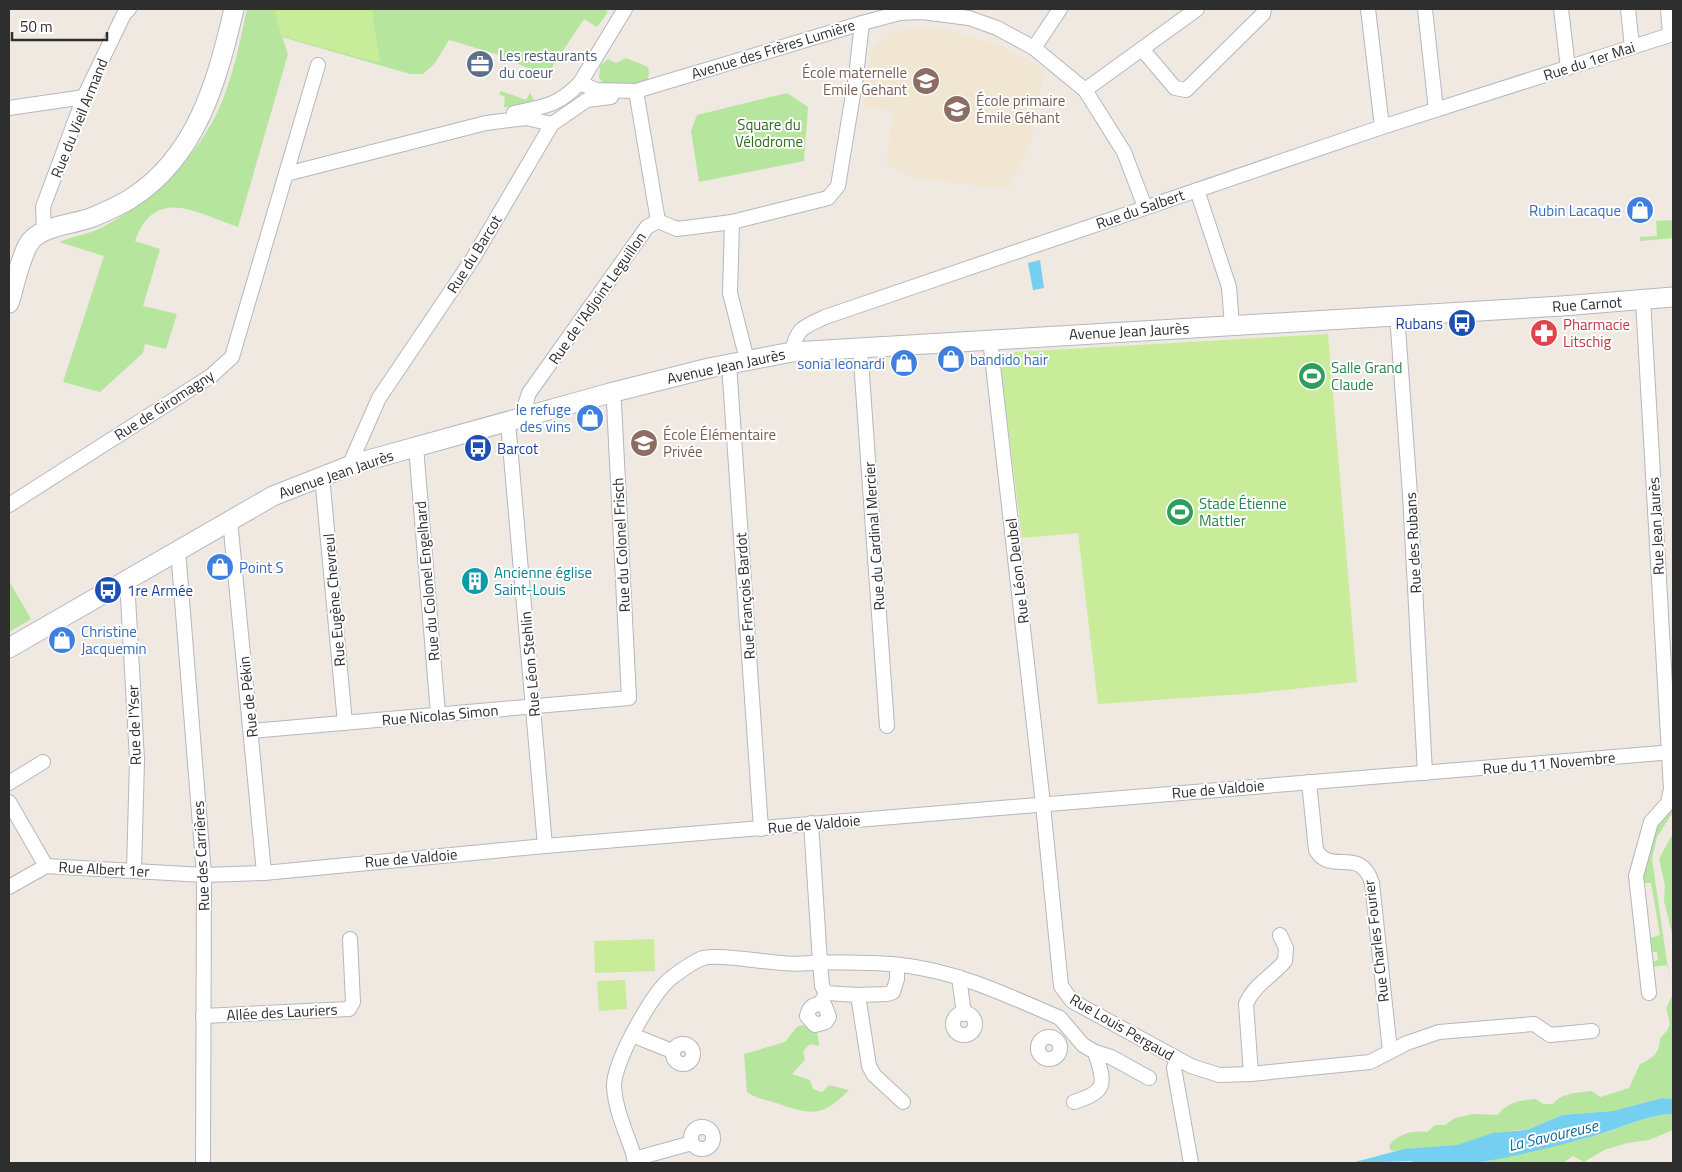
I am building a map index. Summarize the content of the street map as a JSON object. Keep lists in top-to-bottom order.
{
  "streets": {
    "main road": ["Rue Carnot", "Avenue Jean Jaurès"],
    "street": [
      "Avenue des Frères Lumière",
      "Rue du 1er Mai",
      "Rue du Vieil Armand",
      "Rue du Salbert",
      "Rue du Barcot",
      "Rue de l'Adjoint Leguillon",
      "Rue de Giromagny",
      "Rue Jean Jaurès",
      "Rue du Cardinal Mercier",
      "Rue des Rubans",
      "Rue du Colonel Frisch",
      "Rue Léon Deubel",
      "Rue du Colonel Engelhard",
      "Rue François Bardot",
      "Rue Eugène Chevreul",
      "Rue Léon Stehlin",
      "Rue de Pékin",
      "Rue Nicolas Simon",
      "Rue de l'Yser",
      "Rue du 11 Novembre",
      "Rue de Valdoie",
      "Rue des Carrières",
      "Rue Albert 1er",
      "Rue Charles Fourier",
      "Allée des Lauriers",
      "Rue Louis Pergaud"
    ]
  },
  "crossings": [
    ["Avenue des Frères Lumière", "Rue du Salbert"],
    ["Avenue des Frères Lumière", "Rue du Barcot"],
    ["Avenue des Frères Lumière", "Rue de l'Adjoint Leguillon"],
    ["Rue du 1er Mai", "Rue du Salbert"],
    ["Rue du Salbert", "Avenue Jean Jaurès"],
    ["Rue du Barcot", "Rue de l'Adjoint Leguillon"],
    ["Rue du Barcot", "Avenue Jean Jaurès"],
    ["Rue de l'Adjoint Leguillon", "Avenue Jean Jaurès"],
    ["Rue Carnot", "Avenue Jean Jaurès"],
    ["Rue Carnot", "Rue Jean Jaurès"],
    ["Avenue Jean Jaurès", "Rue du Cardinal Mercier"],
    ["Avenue Jean Jaurès", "Rue des Rubans"],
    ["Avenue Jean Jaurès", "Rue du Colonel Frisch"],
    ["Avenue Jean Jaurès", "Rue Léon Deubel"],
    ["Avenue Jean Jaurès", "Rue du Colonel Engelhard"],
    ["Avenue Jean Jaurès", "Rue François Bardot"],
    ["Avenue Jean Jaurès", "Rue Eugène Chevreul"],
    ["Avenue Jean Jaurès", "Rue Léon Stehlin"],
    ["Avenue Jean Jaurès", "Rue de Pékin"],
    ["Avenue Jean Jaurès", "Rue de l'Yser"],
    ["Avenue Jean Jaurès", "Rue des Carrières"],
    ["Rue Jean Jaurès", "Rue du 11 Novembre"],
    ["Rue des Rubans", "Rue du 11 Novembre"],
    ["Rue des Rubans", "Rue de Valdoie"],
    ["Rue du Colonel Frisch", "Rue Nicolas Simon"],
    ["Rue Léon Deubel", "Rue de Valdoie"],
    ["Rue Léon Deubel", "Rue Louis Pergaud"],
    ["Rue du Colonel Engelhard", "Rue Nicolas Simon"],
    ["Rue François Bardot", "Rue de Valdoie"],
    ["Rue Eugène Chevreul", "Rue Nicolas Simon"],
    ["Rue Léon Stehlin", "Rue Nicolas Simon"],
    ["Rue Léon Stehlin", "Rue de Valdoie"],
    ["Rue de Pékin", "Rue Nicolas Simon"],
    ["Rue de Pékin", "Rue de Valdoie"],
    ["Rue de l'Yser", "Rue Albert 1er"],
    ["Rue du 11 Novembre", "Rue de Valdoie"],
    ["Rue de Valdoie", "Rue des Carrières"],
    ["Rue de Valdoie", "Rue Albert 1er"],
    ["Rue de Valdoie", "Rue Charles Fourier"],
    ["Rue de Valdoie", "Rue Louis Pergaud"],
    ["Rue des Carrières", "Rue Albert 1er"],
    ["Rue des Carrières", "Allée des Lauriers"],
    ["Rue Charles Fourier", "Rue Louis Pergaud"]
  ],
  "water": ["La Savoureuse"],
  "parks": ["Square du Vélodrome"],
  "places": {
    "office": ["Les restaurants du coeur"],
    "school or university": ["École maternelle Emile Gehant", "École primaire Émile Géhant", "École Élémentaire Privée"],
    "shop": [
      "Rubin Lacaque",
      "bandido hair",
      "sonia leonardi",
      "le refuge des vins",
      "Point S",
      "Christine Jacquemin"
    ],
    "bus stop": ["Rubans", "Barcot", "1re Armée"],
    "pharmacy": ["Pharmacie Litschig"],
    "sports": ["Salle Grand Claude", "Stade Étienne Mattler"],
    "building": ["Ancienne église Saint-Louis"]
  },
  "scale_bar": "50 m"
}
